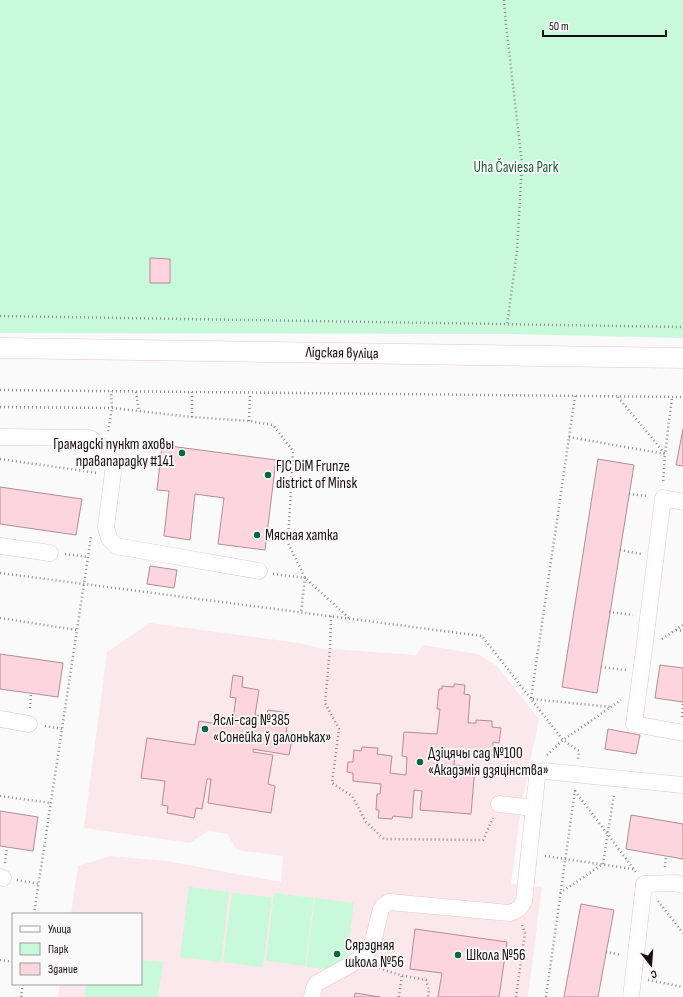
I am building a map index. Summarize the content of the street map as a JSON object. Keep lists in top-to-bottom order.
{
  "streets": {
    "main road": ["Лідская вуліца"]
  },
  "parks": ["Uha Čaviesa Park"],
  "places": [
    "Грамадскі пункт аховы правапарадку #141",
    "FJC DiM Frunze district of Minsk",
    "Мясная хатка",
    "Яслі-сад №385 «Сонейка ў далоньках»",
    "Дзіцячы сад №100 «Акадэмія дзяцінства»",
    "Сярэдняя школа №56",
    "Школа №56"
  ],
  "legend": ["Улица", "Парк", "Здание"],
  "scale_bar": "50 m",
  "north": "bottom"
}
